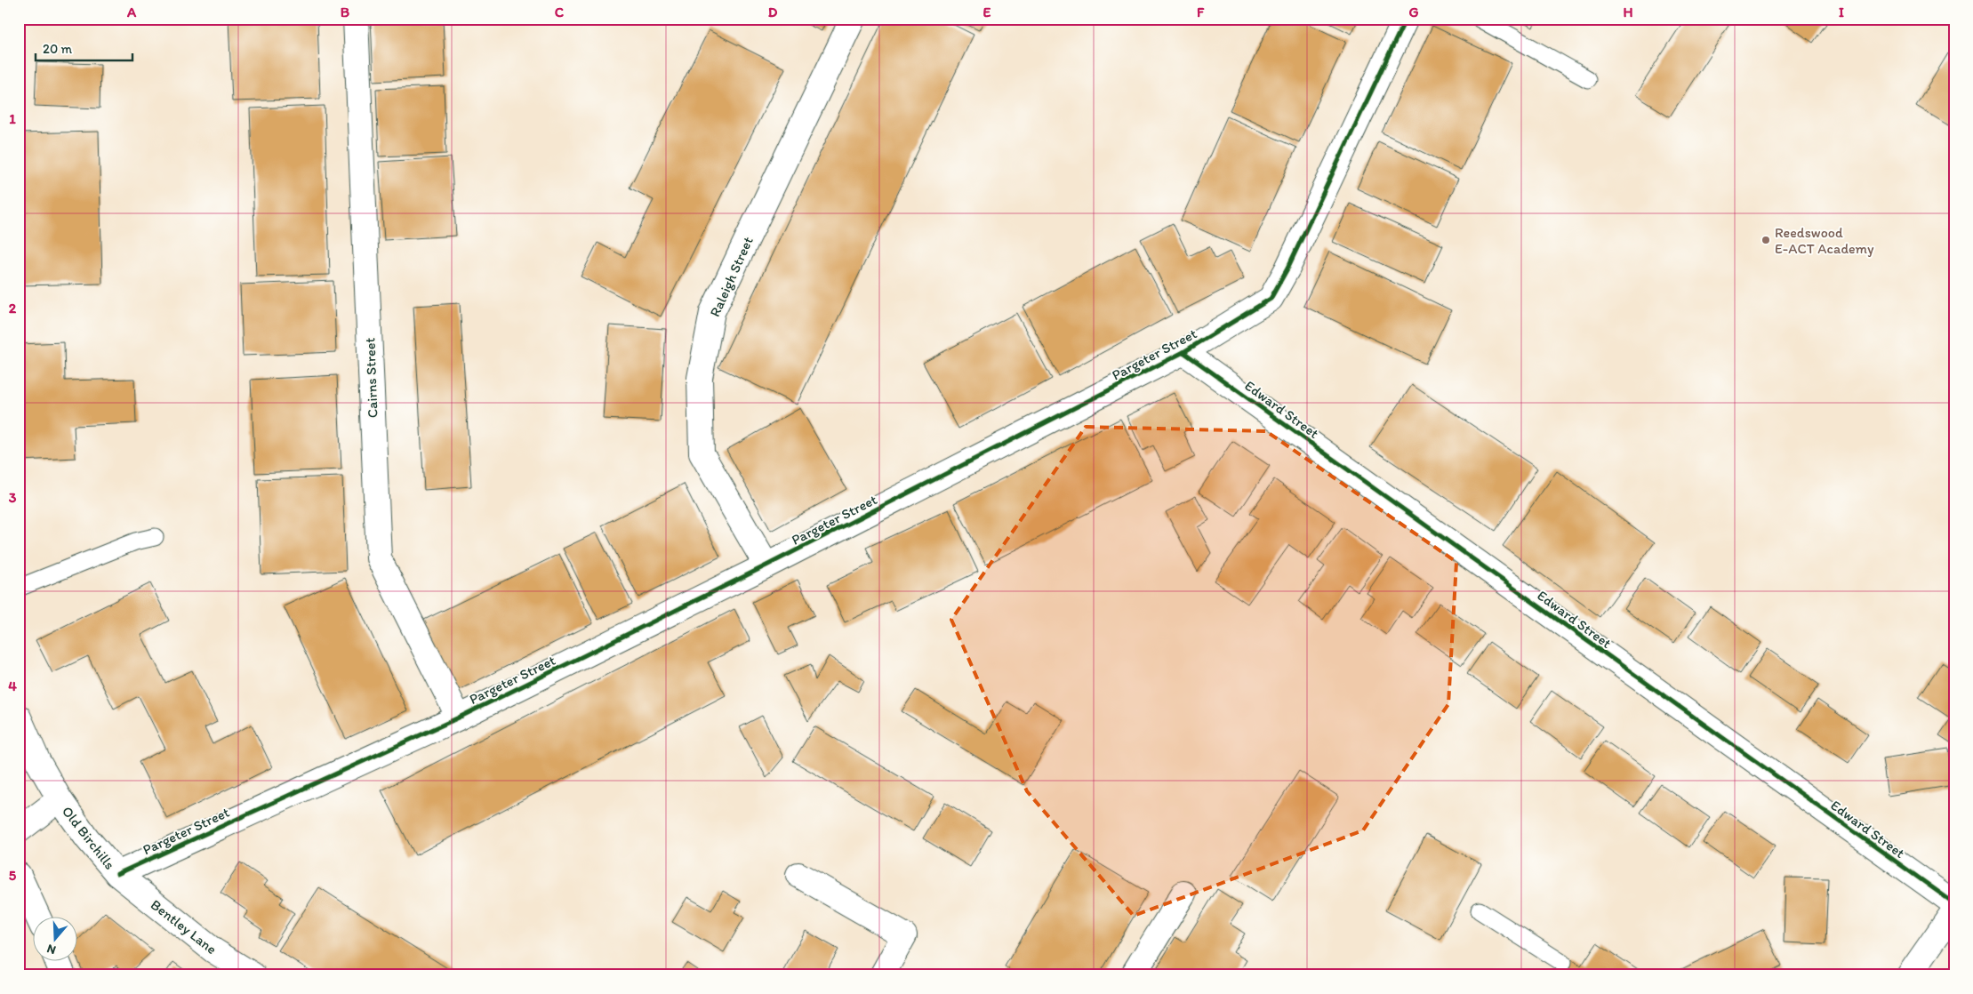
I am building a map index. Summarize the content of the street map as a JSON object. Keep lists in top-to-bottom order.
{
  "streets": {
    "street": [
      "Raleigh Street",
      "Pargeter Street",
      "Cairns Street",
      "Edward Street",
      "Old Birchills",
      "Bentley Lane"
    ]
  },
  "crossings": [
    ["Raleigh Street", "Pargeter Street"],
    ["Pargeter Street", "Cairns Street"],
    ["Pargeter Street", "Edward Street"],
    ["Pargeter Street", "Old Birchills"],
    ["Pargeter Street", "Bentley Lane"],
    ["Old Birchills", "Bentley Lane"]
  ],
  "places": ["Reedswood E-ACT Academy"],
  "scale_bar": "20 m",
  "north": "bottom",
  "grid": {
    "columns": [
      "A",
      "B",
      "C",
      "D",
      "E",
      "F",
      "G",
      "H",
      "I"
    ],
    "rows": [
      "1",
      "2",
      "3",
      "4",
      "5"
    ]
  }
}
